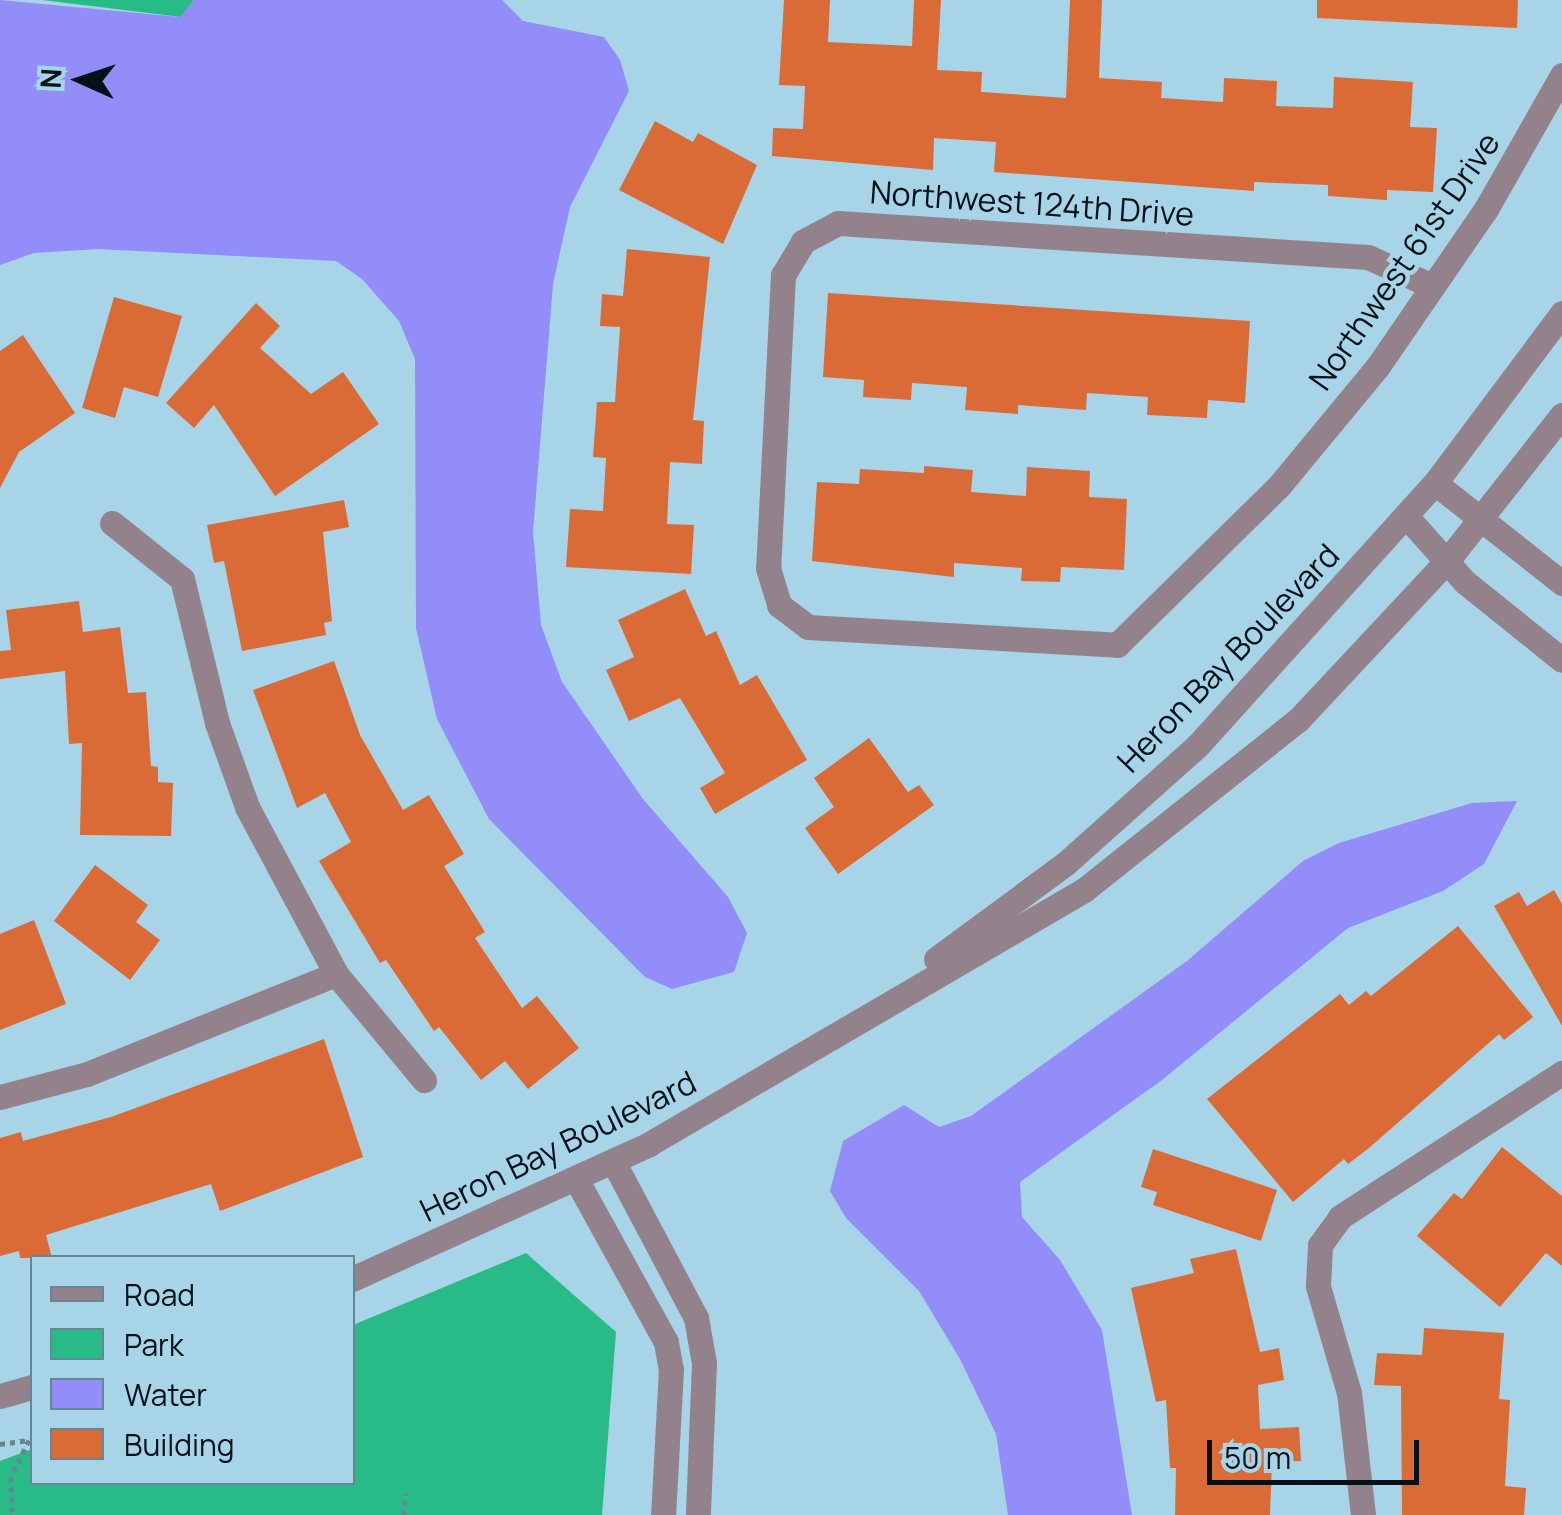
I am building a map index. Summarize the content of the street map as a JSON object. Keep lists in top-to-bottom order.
{
  "streets": {
    "street": ["Northwest 124th Drive", "Northwest 61st Drive", "Heron Bay Boulevard"]
  },
  "crossings": [
    ["Northwest 124th Drive", "Northwest 61st Drive"]
  ],
  "legend": [
    "Road",
    "Park",
    "Water",
    "Building"
  ],
  "scale_bar": "50 m",
  "north": "left"
}
